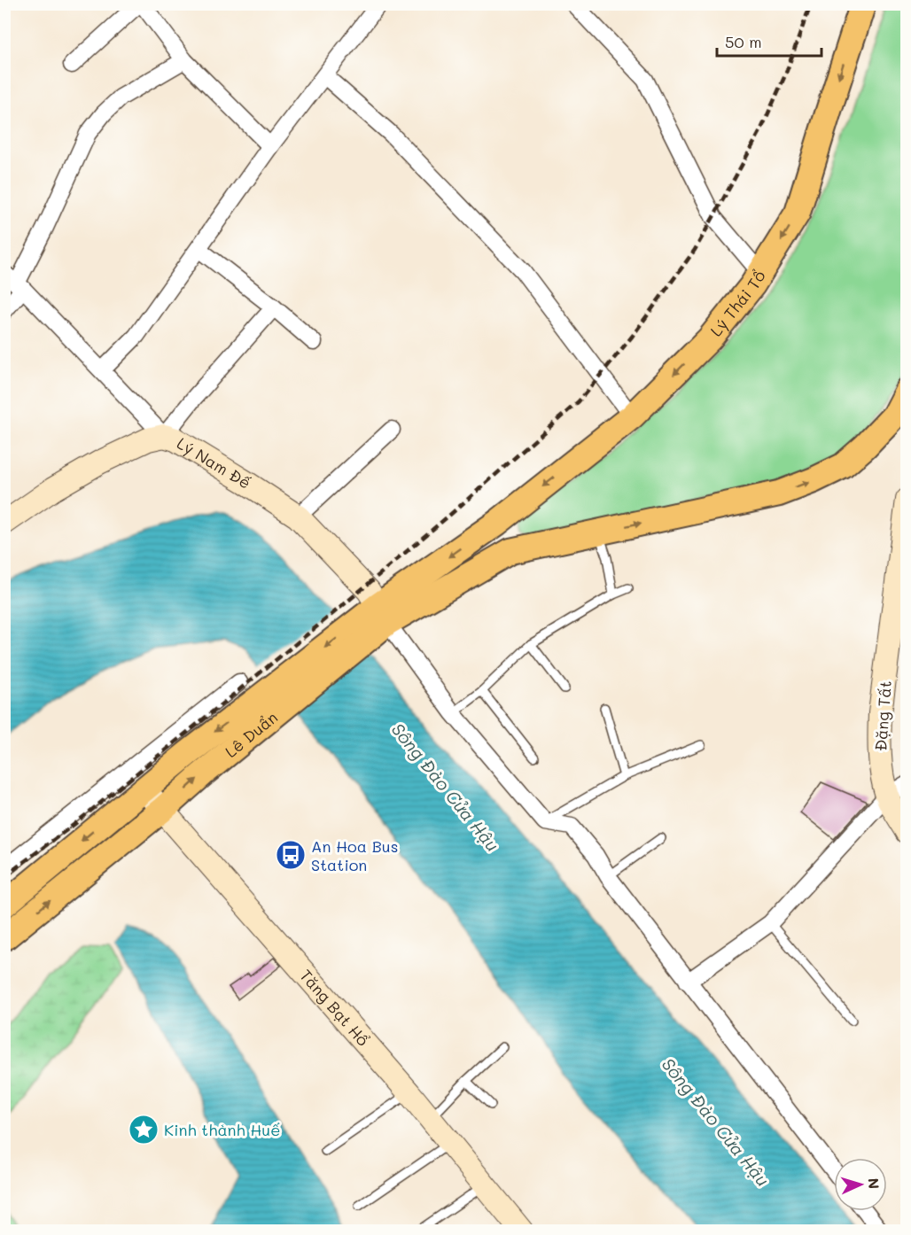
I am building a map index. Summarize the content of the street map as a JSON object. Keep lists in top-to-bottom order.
{
  "streets": {
    "main road": ["Lý Thái Tổ", "Lê Duẩn"],
    "street": ["Lý Nam Đế", "Đặng Tất", "Tăng Bạt Hổ"]
  },
  "crossings": [
    ["Lý Thái Tổ", "Lê Duẩn"],
    ["Lý Nam Đế", "Lê Duẩn"],
    ["Lê Duẩn", "Tăng Bạt Hổ"]
  ],
  "one_way": ["Lý Thái Tổ"],
  "water": ["Sông Đào Cửa Hậu"],
  "places": {
    "bus stop": ["An Hoa Bus Station"],
    "place": ["Kinh thành Huế"]
  },
  "scale_bar": "50 m",
  "north": "right"
}
